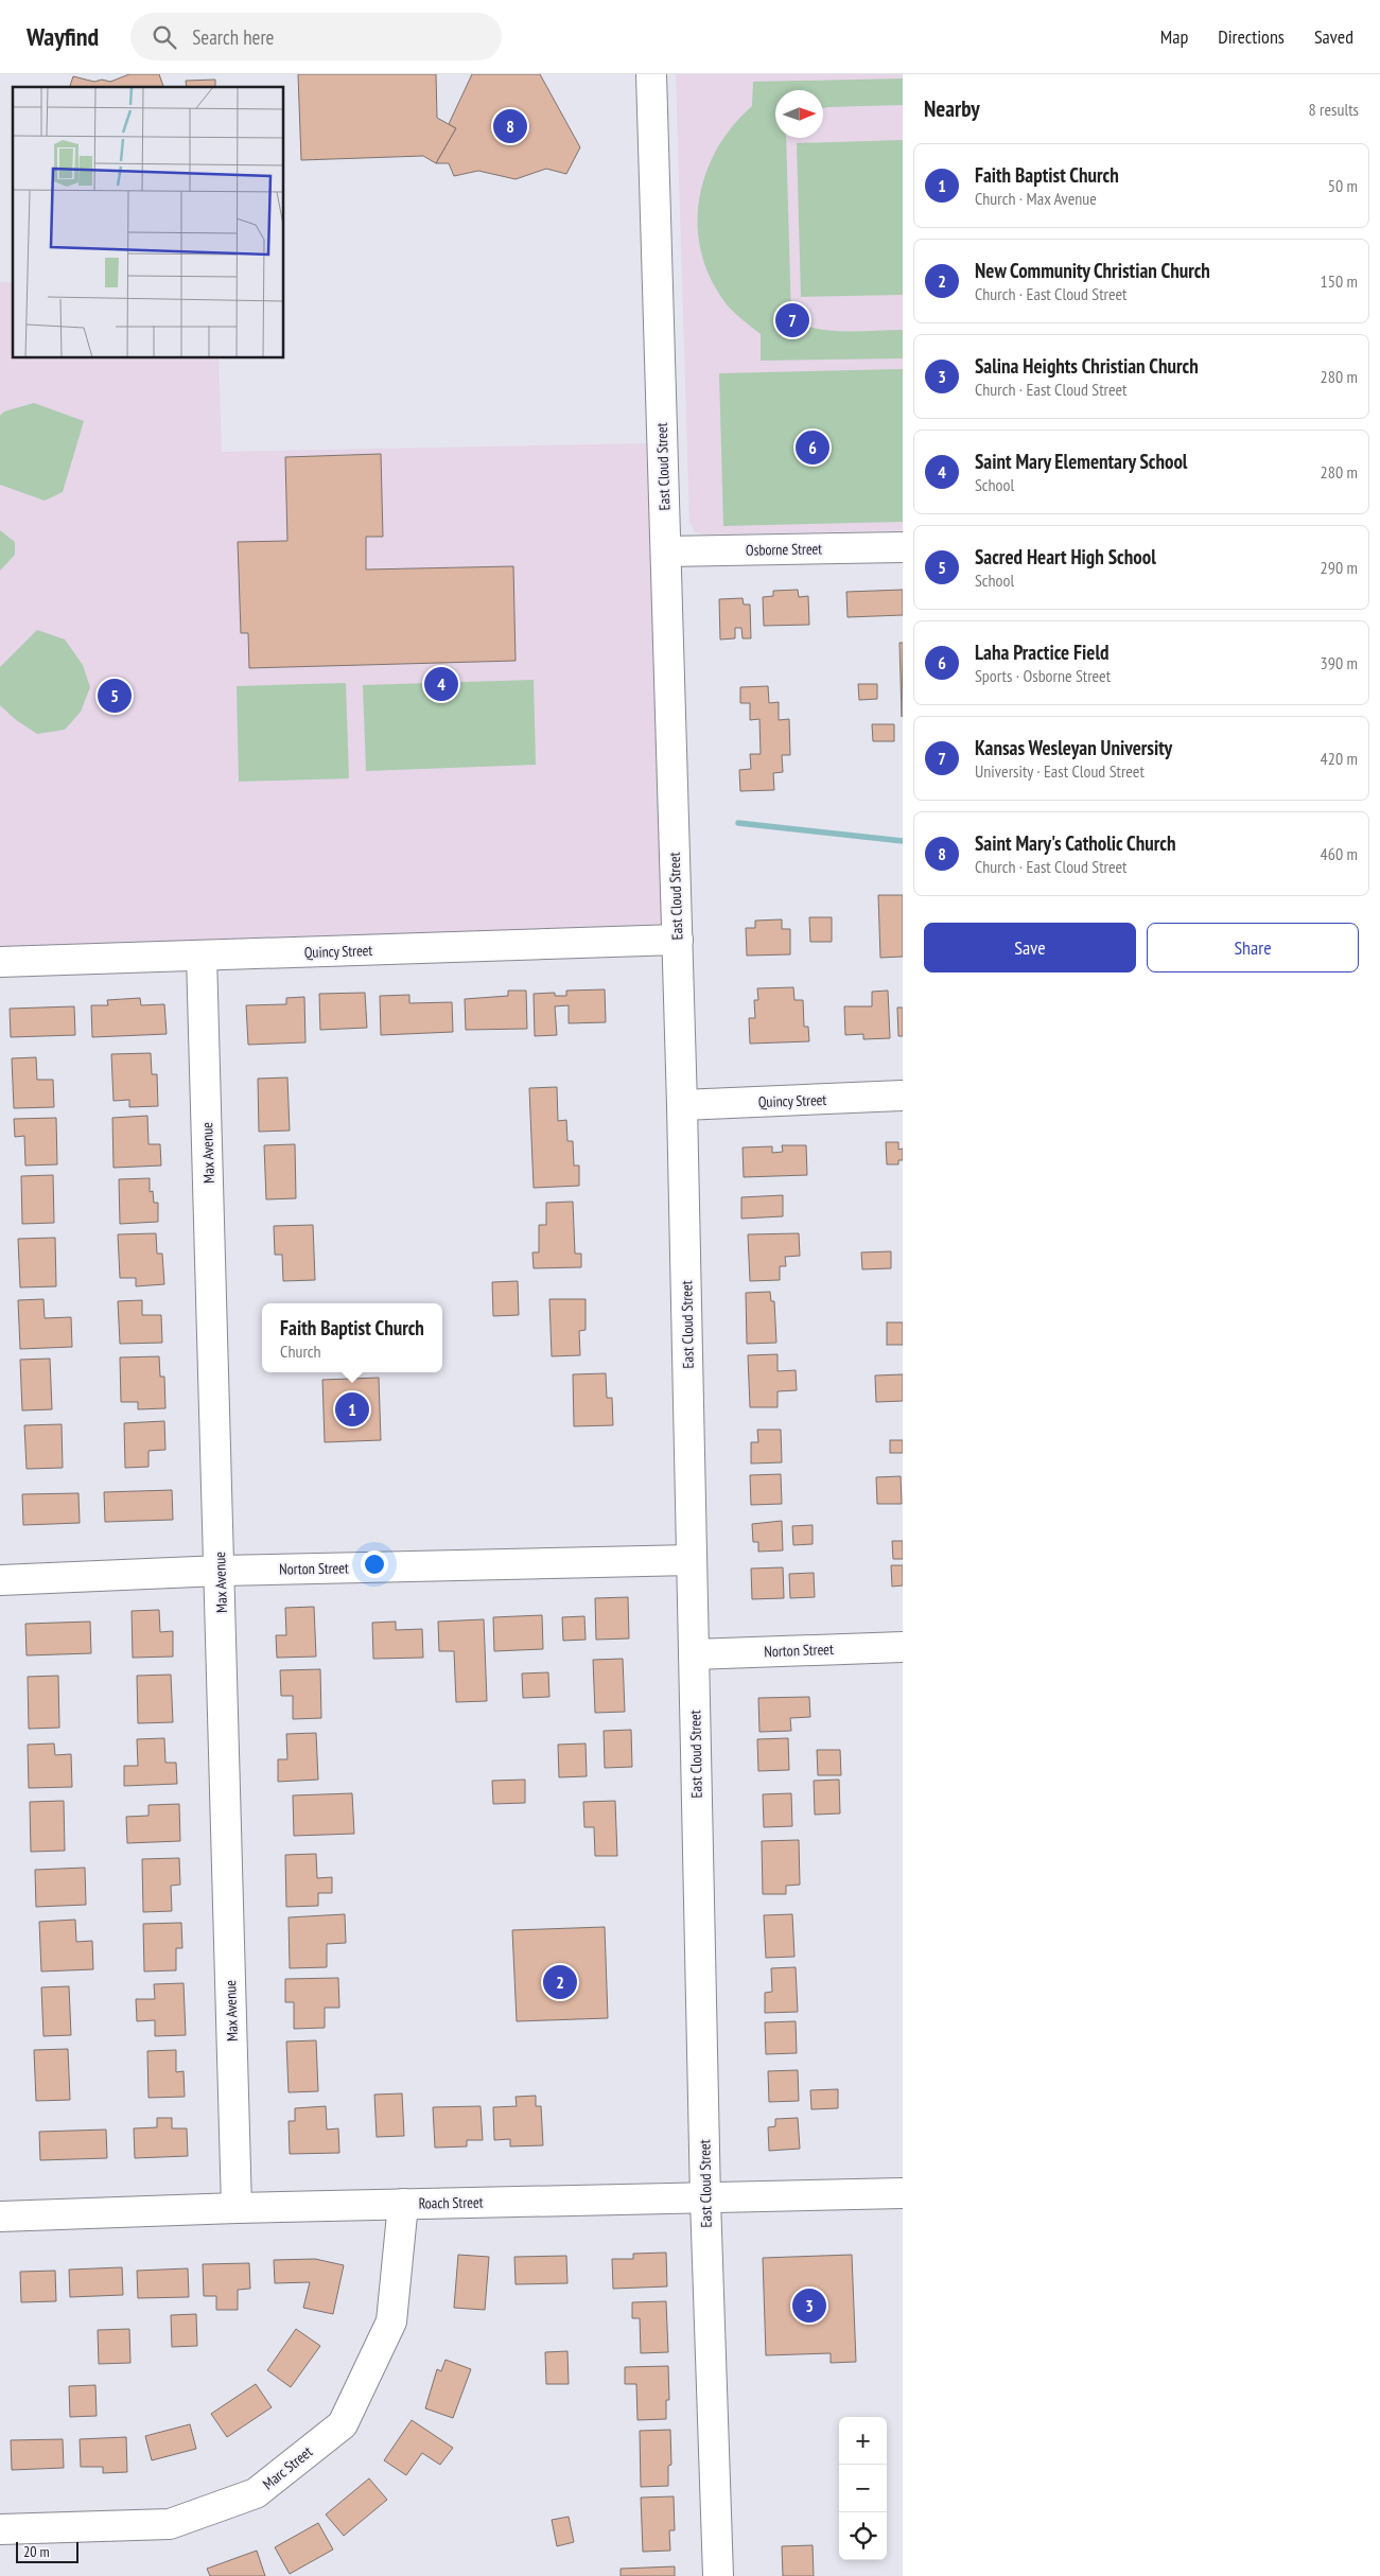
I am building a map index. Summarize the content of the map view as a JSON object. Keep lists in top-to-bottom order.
{
  "streets": {
    "street": [
      "East Cloud Street",
      "Osborne Street",
      "Quincy Street",
      "Max Avenue",
      "Norton Street",
      "Roach Street",
      "Marc Street"
    ]
  },
  "crossings": [
    ["East Cloud Street", "Osborne Street"],
    ["East Cloud Street", "Quincy Street"],
    ["East Cloud Street", "Norton Street"],
    ["East Cloud Street", "Roach Street"],
    ["Quincy Street", "Max Avenue"],
    ["Max Avenue", "Norton Street"],
    ["Max Avenue", "Roach Street"],
    ["Roach Street", "Marc Street"]
  ],
  "scale_bar": "20 m",
  "north": "right",
  "page": {
    "header": "Wayfind",
    "search": "Search here",
    "nav": ["Map", "Directions", "Saved"],
    "heading": ["Nearby", "8 results"],
    "pins": [
      "8",
      "7",
      "6",
      "4",
      "5",
      "1",
      "2",
      "3"
    ],
    "list": [
      {
        "mark": "1",
        "name": "Faith Baptist Church",
        "note": "Church · Max Avenue",
        "value": "50 m"
      },
      {
        "mark": "2",
        "name": "New Community Christian Church",
        "note": "Church · East Cloud Street",
        "value": "150 m"
      },
      {
        "mark": "3",
        "name": "Salina Heights Christian Church",
        "note": "Church · East Cloud Street",
        "value": "280 m"
      },
      {
        "mark": "4",
        "name": "Saint Mary Elementary School",
        "note": "School",
        "value": "280 m"
      },
      {
        "mark": "5",
        "name": "Sacred Heart High School",
        "note": "School",
        "value": "290 m"
      },
      {
        "mark": "6",
        "name": "Laha Practice Field",
        "note": "Sports · Osborne Street",
        "value": "390 m"
      },
      {
        "mark": "7",
        "name": "Kansas Wesleyan University",
        "note": "University · East Cloud Street",
        "value": "420 m"
      },
      {
        "mark": "8",
        "name": "Saint Mary's Catholic Church",
        "note": "Church · East Cloud Street",
        "value": "460 m"
      }
    ],
    "buttons": ["Save", "Share"],
    "popup": ["Faith Baptist Church", "Church"],
    "map_buttons": ["+", "−"],
    "scale": "20 m"
  }
}
